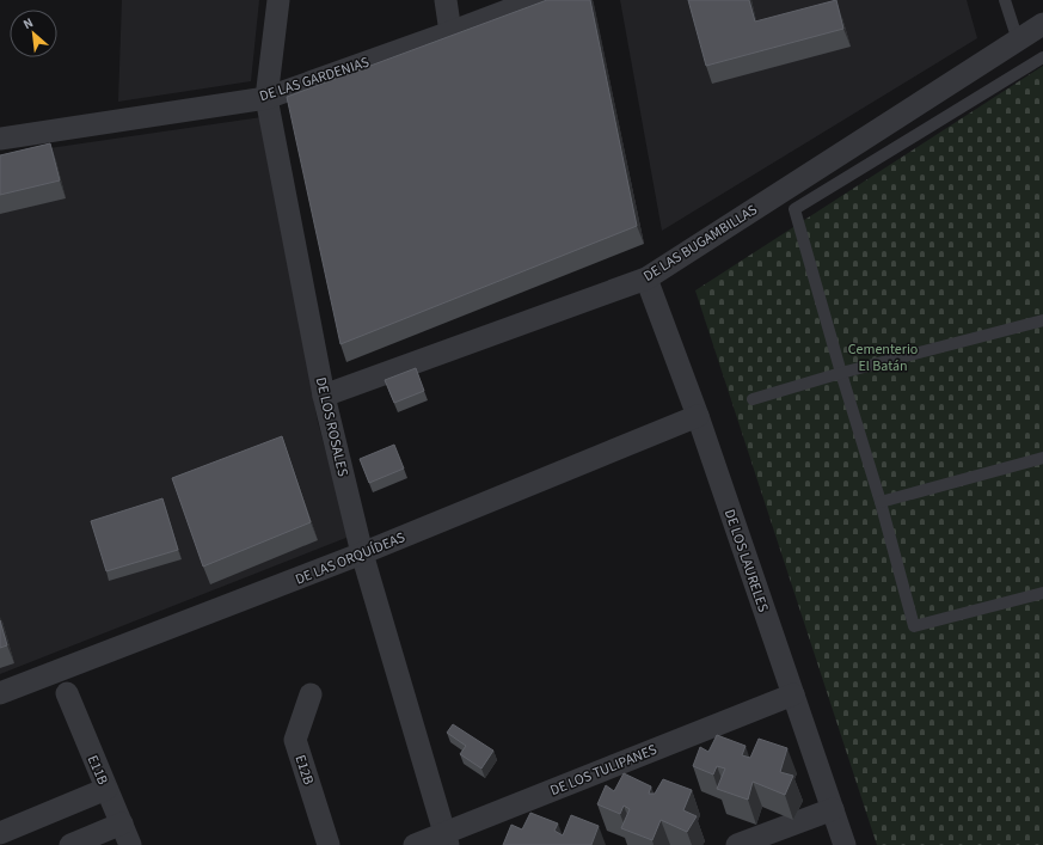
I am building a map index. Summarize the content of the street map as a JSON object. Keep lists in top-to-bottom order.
{
  "streets": {
    "street": [
      "DE LAS GARDENIAS",
      "DE LAS BUGAMBILLAS",
      "DE LOS ROSALES",
      "DE LAS ORQUÍDEAS",
      "DE LOS LAURELES",
      "E11B",
      "E12B",
      "DE LOS TULIPANES"
    ]
  },
  "crossings": [
    ["DE LAS GARDENIAS", "DE LOS ROSALES"],
    ["DE LAS BUGAMBILLAS", "DE LOS ROSALES"],
    ["DE LAS BUGAMBILLAS", "DE LOS LAURELES"],
    ["DE LOS ROSALES", "DE LAS ORQUÍDEAS"],
    ["DE LOS ROSALES", "DE LOS TULIPANES"],
    ["DE LAS ORQUÍDEAS", "DE LOS LAURELES"],
    ["DE LOS LAURELES", "DE LOS TULIPANES"]
  ],
  "parks": ["Cementerio El Batán"],
  "north": "top left"
}
